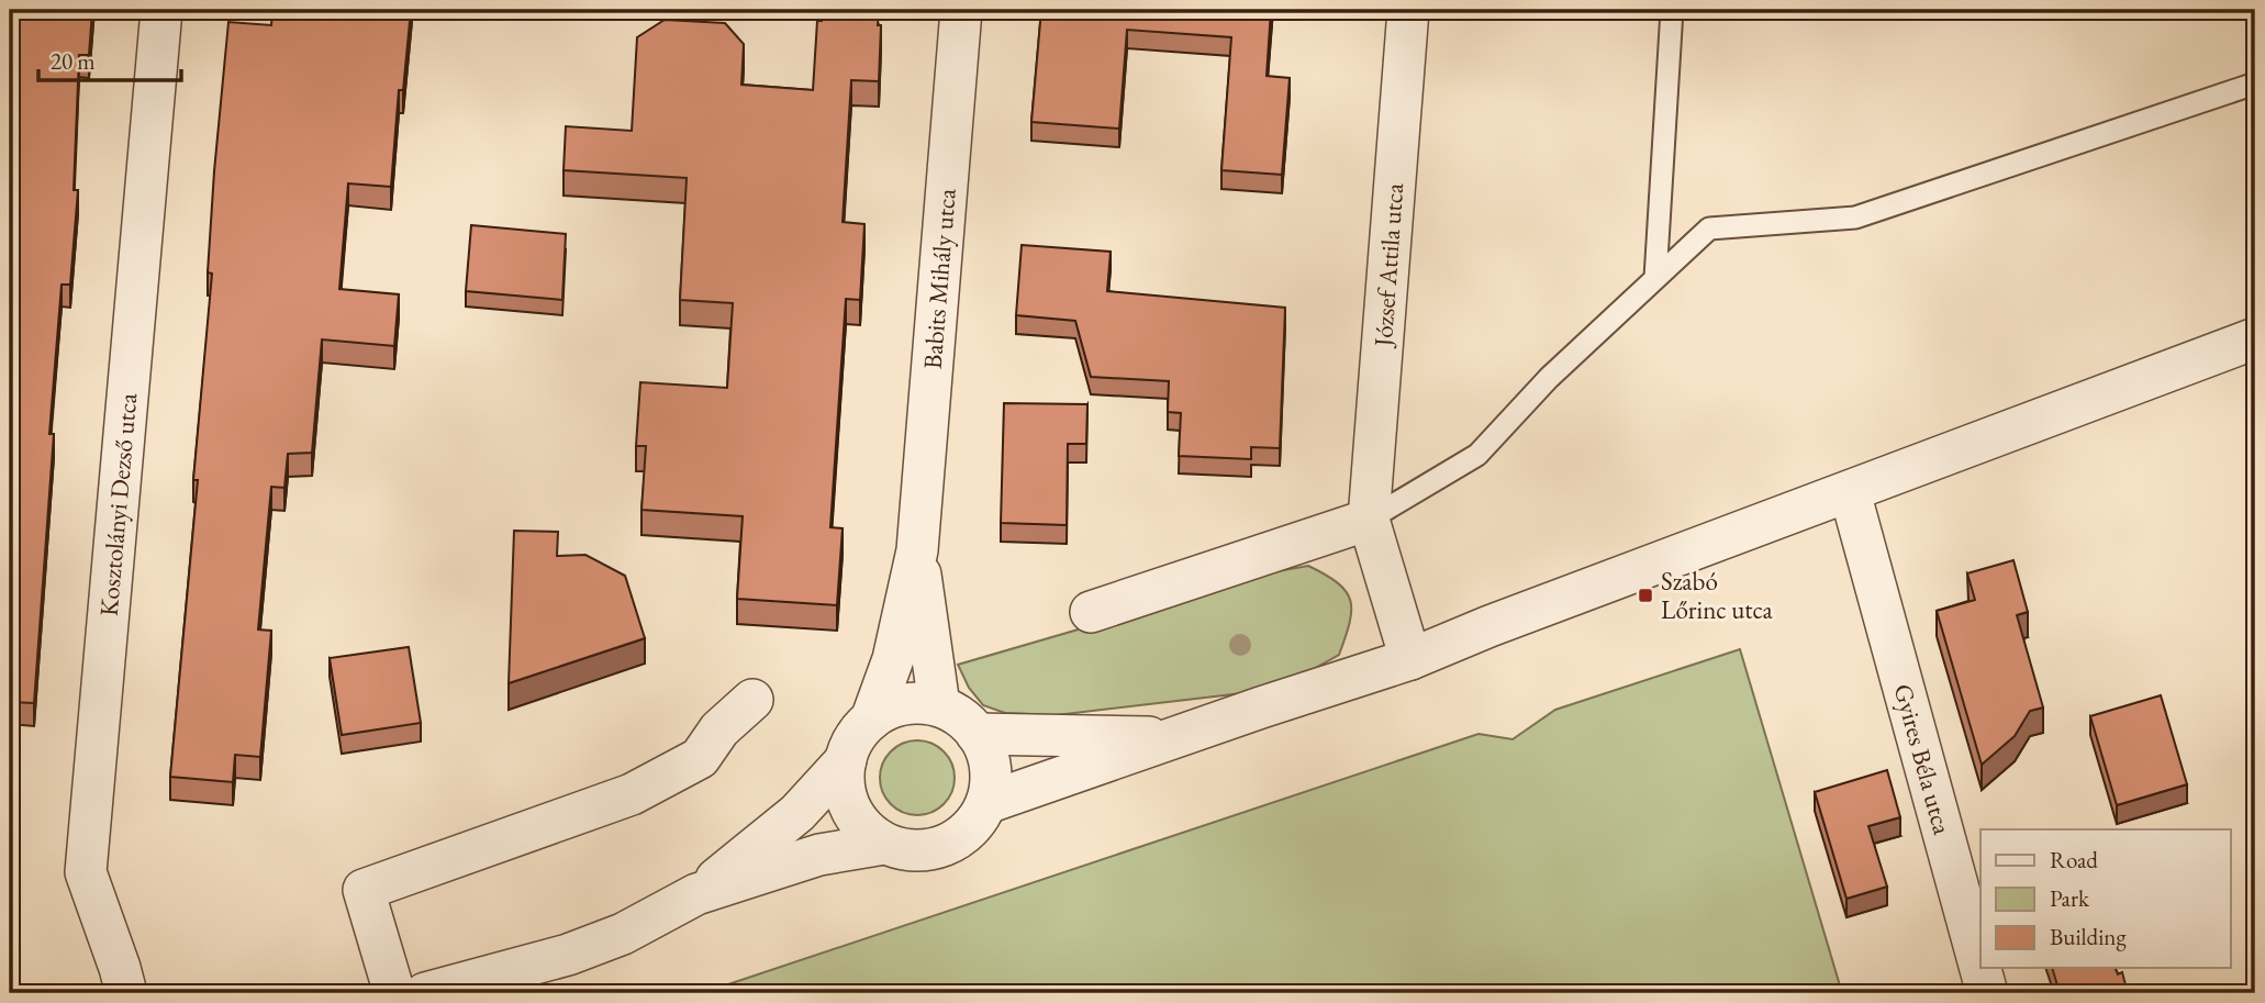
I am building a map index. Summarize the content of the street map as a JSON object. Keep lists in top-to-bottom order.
{
  "streets": {
    "street": [
      "József Attila utca",
      "Babits Mihály utca",
      "Kosztolányi Dezső utca",
      "Gyires Béla utca"
    ]
  },
  "places": {
    "transit": ["Szabó Lőrinc utca"]
  },
  "legend": ["Road", "Park", "Building"],
  "scale_bar": "20 m"
}
